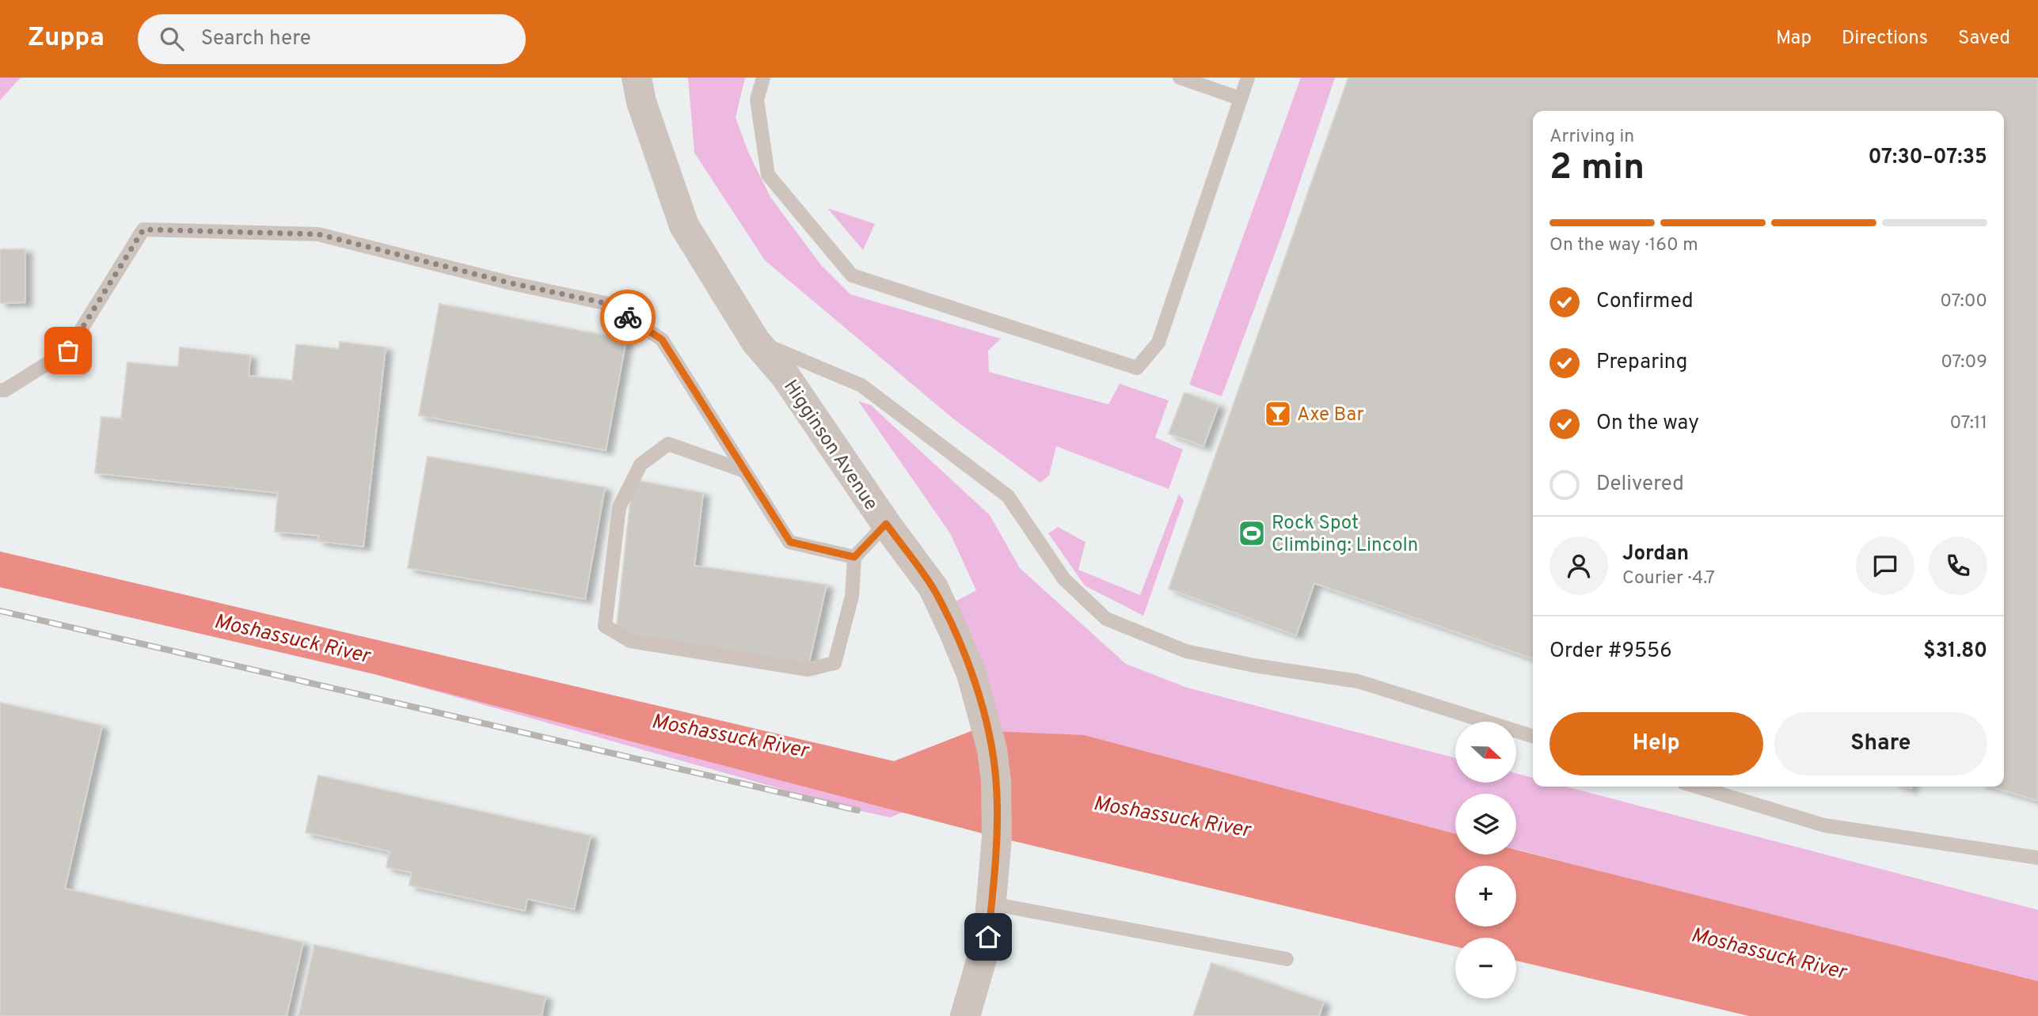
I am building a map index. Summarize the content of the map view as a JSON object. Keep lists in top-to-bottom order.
{
  "streets": {
    "street": ["Higginson Avenue"]
  },
  "water": ["Moshassuck River"],
  "places": {
    "bar": ["Axe Bar"],
    "sports": ["Rock Spot Climbing: Lincoln"]
  },
  "north": "right",
  "page": {
    "header": "Zuppa",
    "search": "Search here",
    "nav": ["Map", "Directions", "Saved"],
    "heading": ["2 min", "Arriving in", "07:30–07:35"],
    "panel": [
      "Jordan",
      "Courier · 4.7",
      "Order #9556",
      "$31.80"
    ],
    "bar": "On the way · 160 m",
    "list": [
      ["Confirmed", "07:00"],
      ["Preparing", "07:09"],
      ["On the way", "07:11"],
      "Delivered"
    ],
    "buttons": ["Help", "Share"],
    "map_buttons": ["+", "−"]
  }
}
